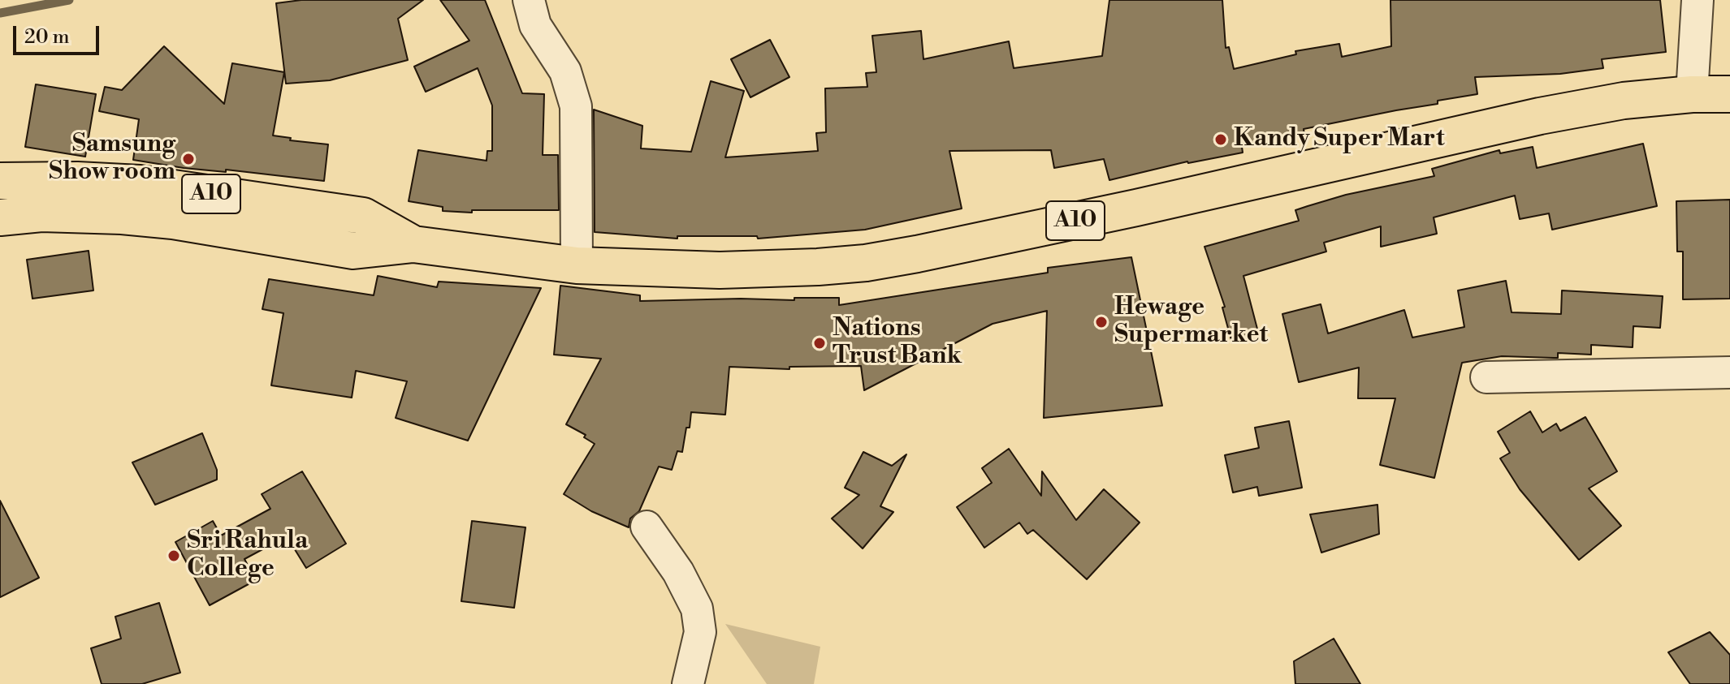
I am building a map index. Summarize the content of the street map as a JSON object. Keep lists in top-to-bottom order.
{
  "streets": {
    "highway": ["A10"]
  },
  "places": [
    "Kandy Super Mart",
    "Samsung Show room",
    "Hewage Supermarket",
    "Nations Trust Bank",
    "Sri Rahula College"
  ],
  "scale_bar": "20 m"
}
